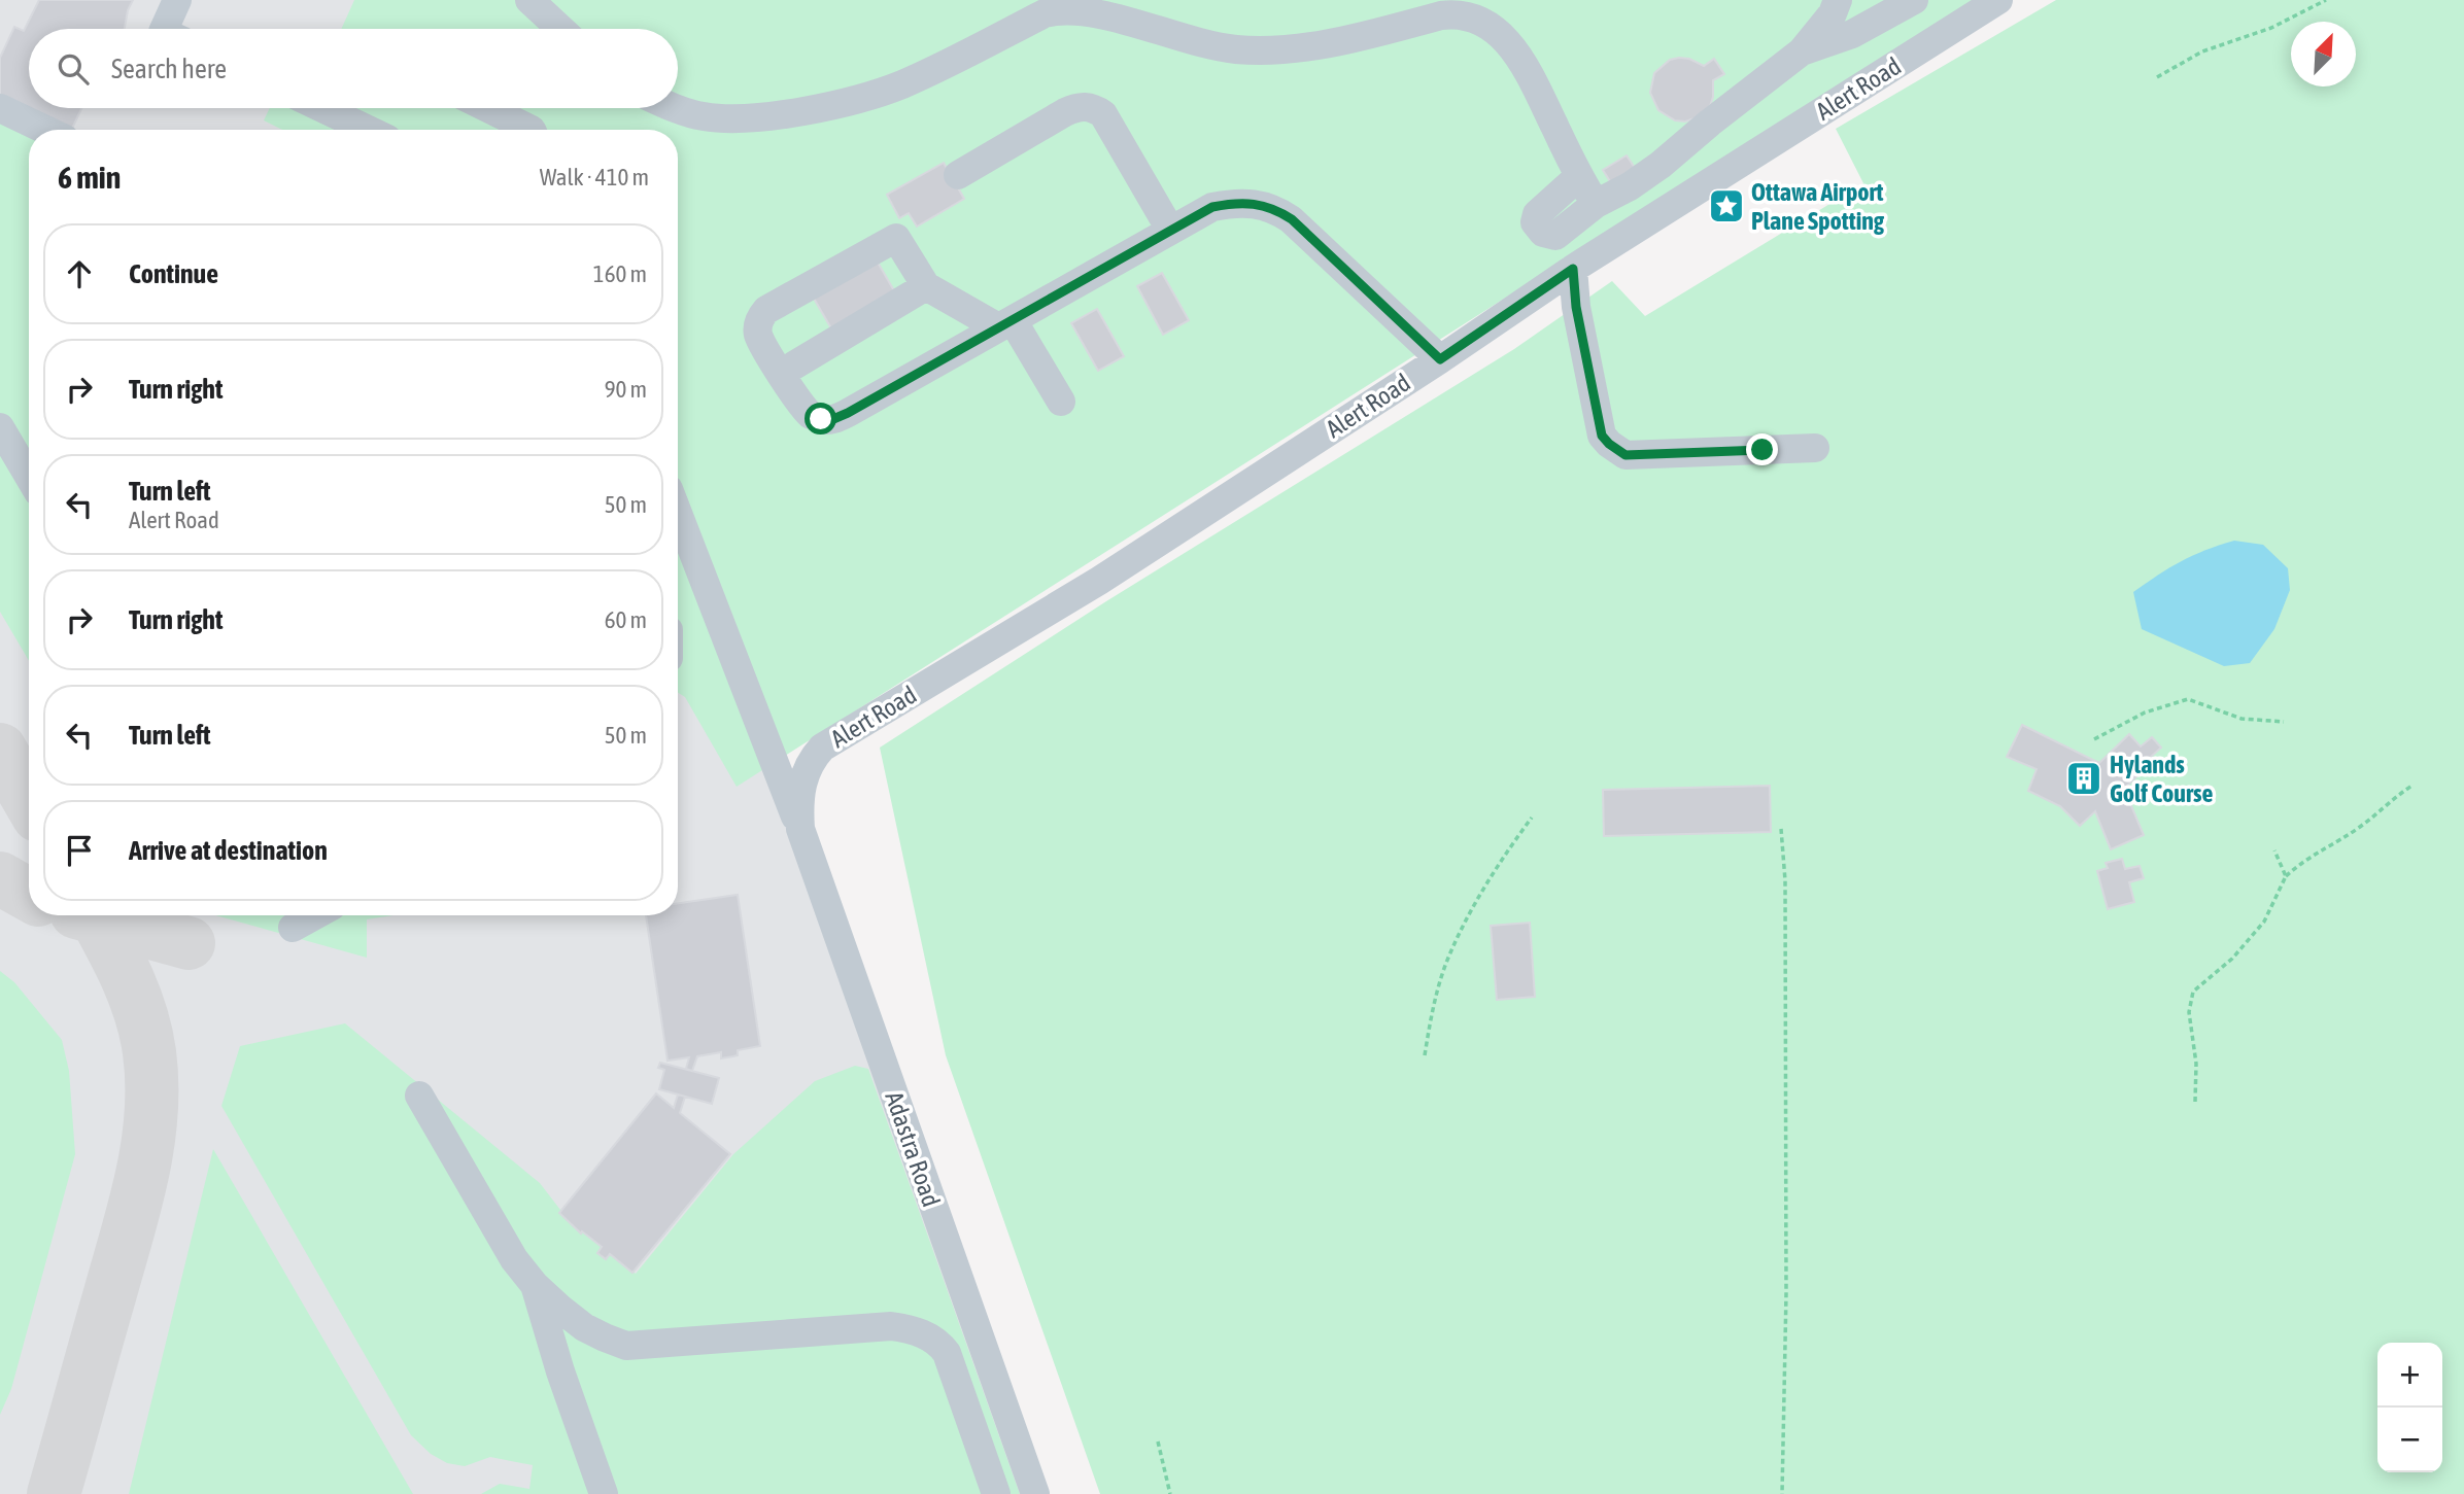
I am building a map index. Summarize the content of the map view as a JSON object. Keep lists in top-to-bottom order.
{
  "streets": {
    "street": ["Alert Road", "Adastra Road"]
  },
  "crossings": [
    ["Alert Road", "Adastra Road"]
  ],
  "places": {
    "place": ["Ottawa Airport Plane Spotting"],
    "building": ["Hylands Golf Course"]
  },
  "north": "top right",
  "page": {
    "search": "Search here",
    "heading": ["6 min", "Walk · 410 m"],
    "list": [
      ["Continue", "160 m"],
      ["Turn right", "90 m"],
      ["Turn left", "Alert Road", "50 m"],
      ["Turn right", "60 m"],
      ["Turn left", "50 m"],
      "Arrive at destination"
    ],
    "map_buttons": ["+", "−"]
  }
}
